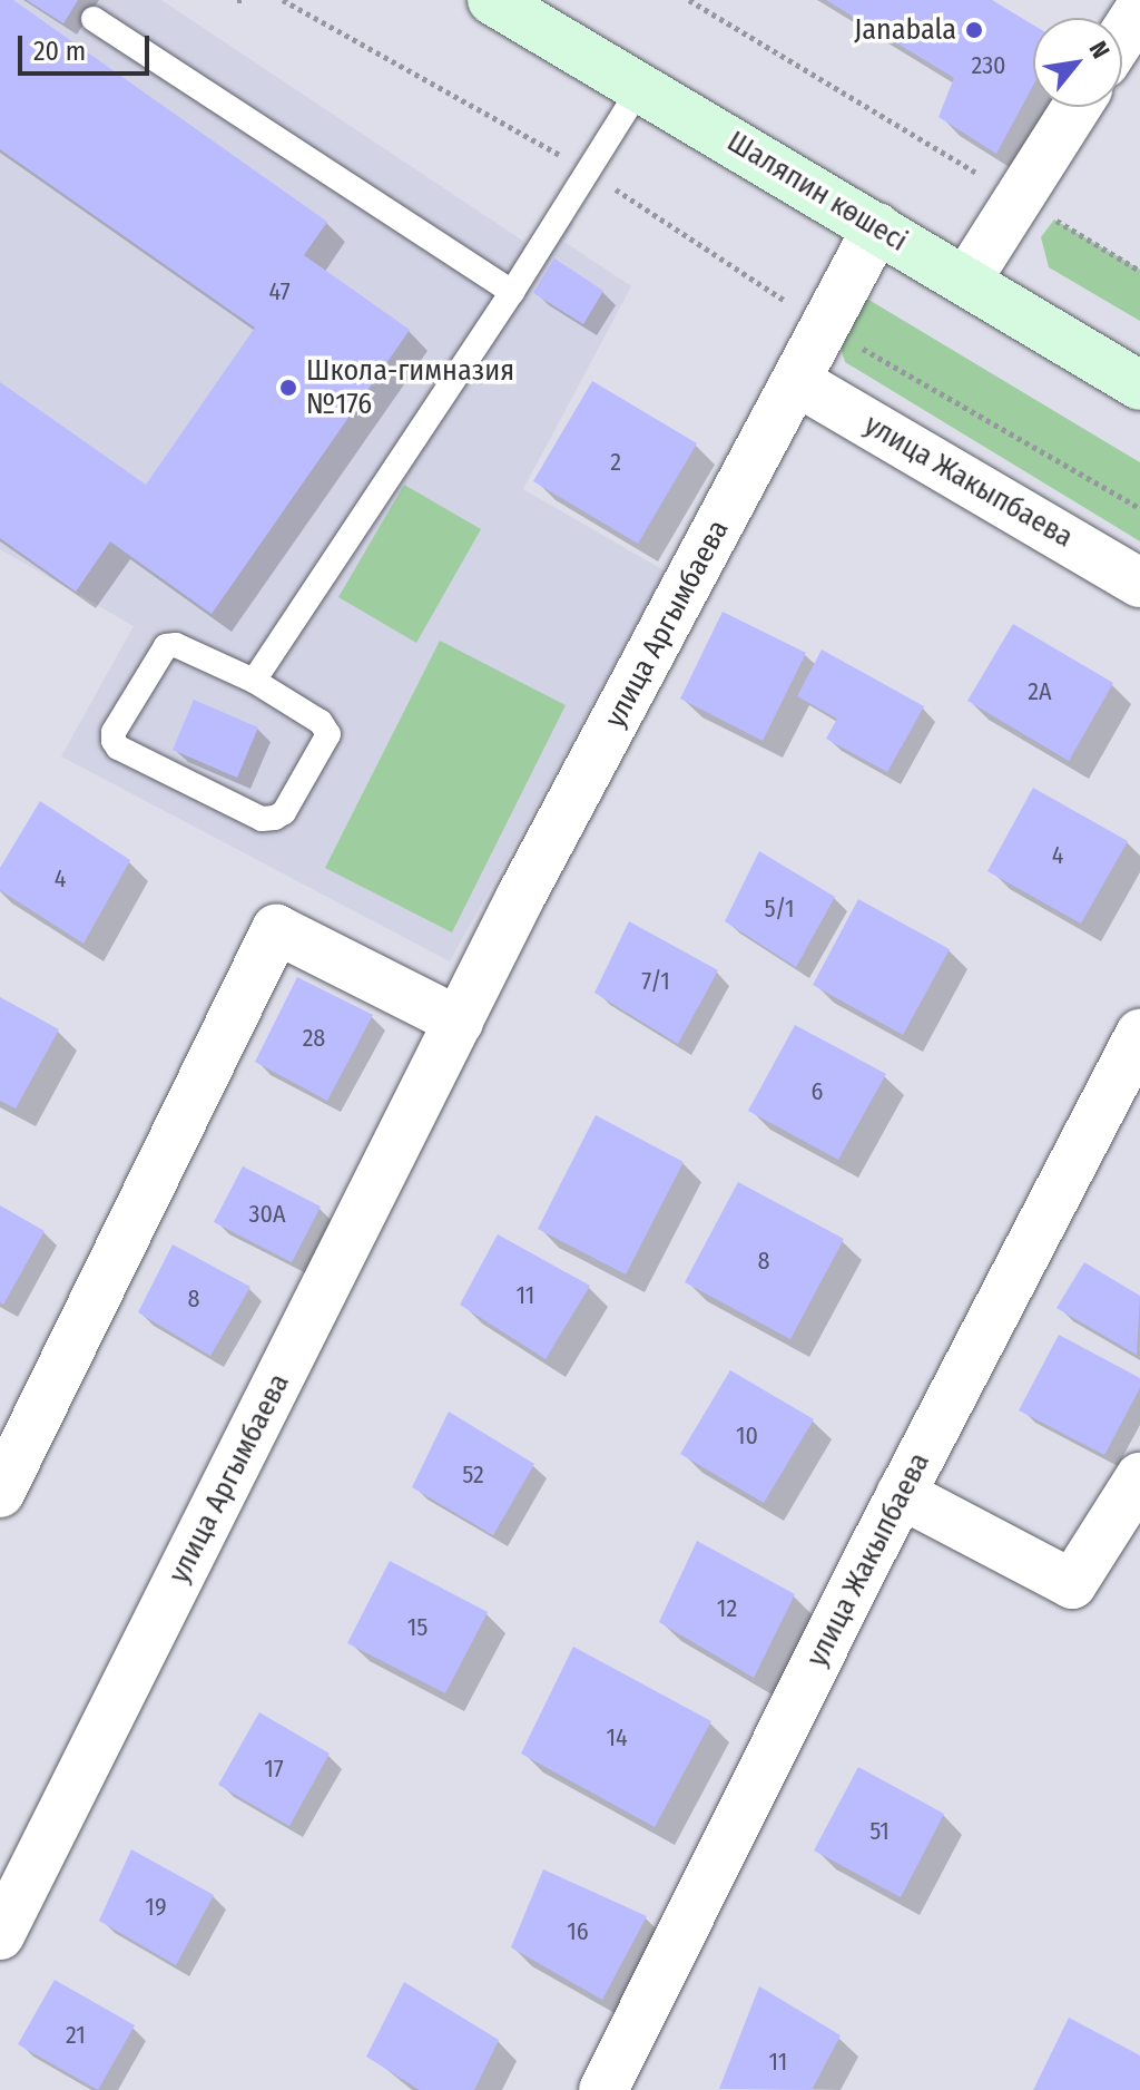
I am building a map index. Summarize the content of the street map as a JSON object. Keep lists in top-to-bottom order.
{
  "streets": {
    "main road": ["Шаляпин көшесі"],
    "street": ["улица Жакыпбаева", "улица Аргымбаева"]
  },
  "crossings": [
    ["Шаляпин көшесі", "улица Аргымбаева"],
    ["улица Жакыпбаева", "улица Аргымбаева"]
  ],
  "places": ["Janabala", "Школа-гимназия №176"],
  "house_numbers": [
    "230",
    "47",
    "2",
    "2А",
    "4",
    "4",
    "5/1",
    "7/1",
    "28",
    "6",
    "30А",
    "8",
    "11",
    "8",
    "10",
    "52",
    "12",
    "15",
    "14",
    "17",
    "51",
    "19",
    "16",
    "21",
    "11"
  ],
  "scale_bar": "20 m",
  "north": "top right"
}
